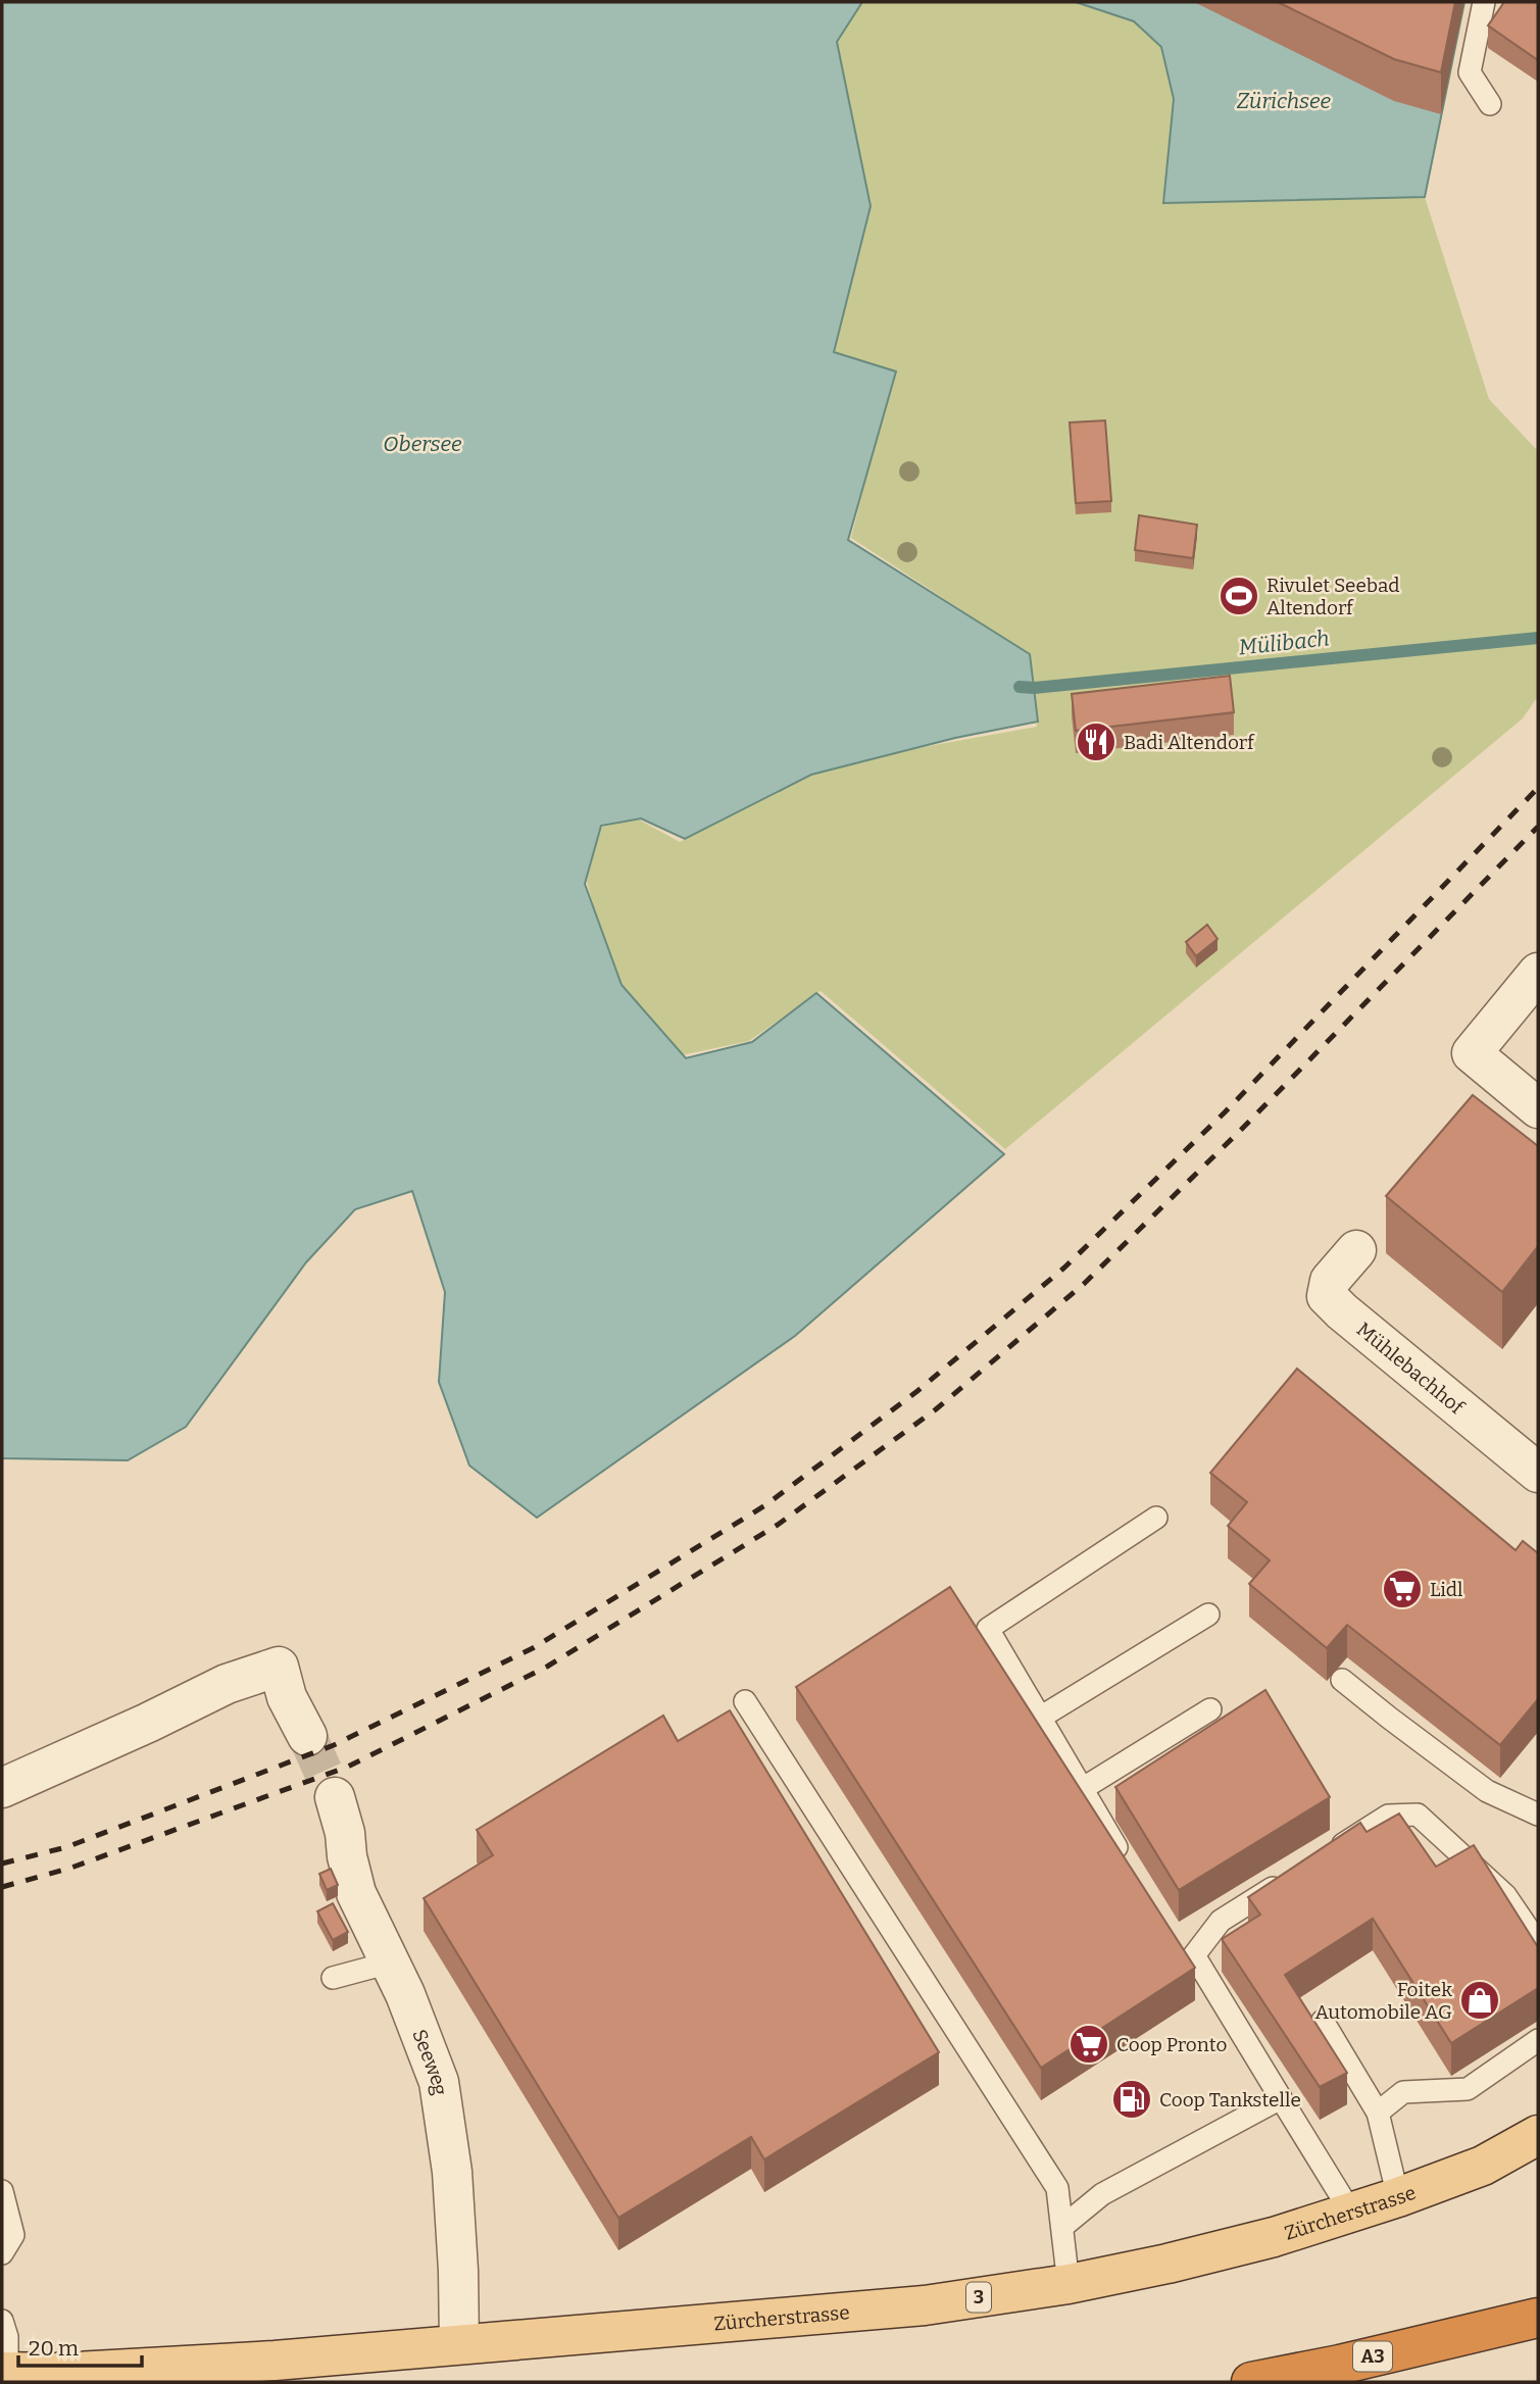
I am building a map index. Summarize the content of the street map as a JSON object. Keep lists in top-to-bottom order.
{
  "streets": {
    "highway": ["A3"],
    "main road": ["Zürcherstrasse", "3"],
    "street": ["Mühlebachhof", "Seeweg"]
  },
  "crossings": [
    ["Seeweg", "Zürcherstrasse"]
  ],
  "water": ["Zürichsee", "Obersee", "Mülibach"],
  "places": {
    "sports": ["Rivulet Seebad Altendorf"],
    "restaurant": ["Badi Altendorf"],
    "supermarket": ["Lidl", "Coop Pronto"],
    "shop": ["Foitek Automobile AG"],
    "fuel station": ["Coop Tankstelle"]
  },
  "scale_bar": "20 m"
}
